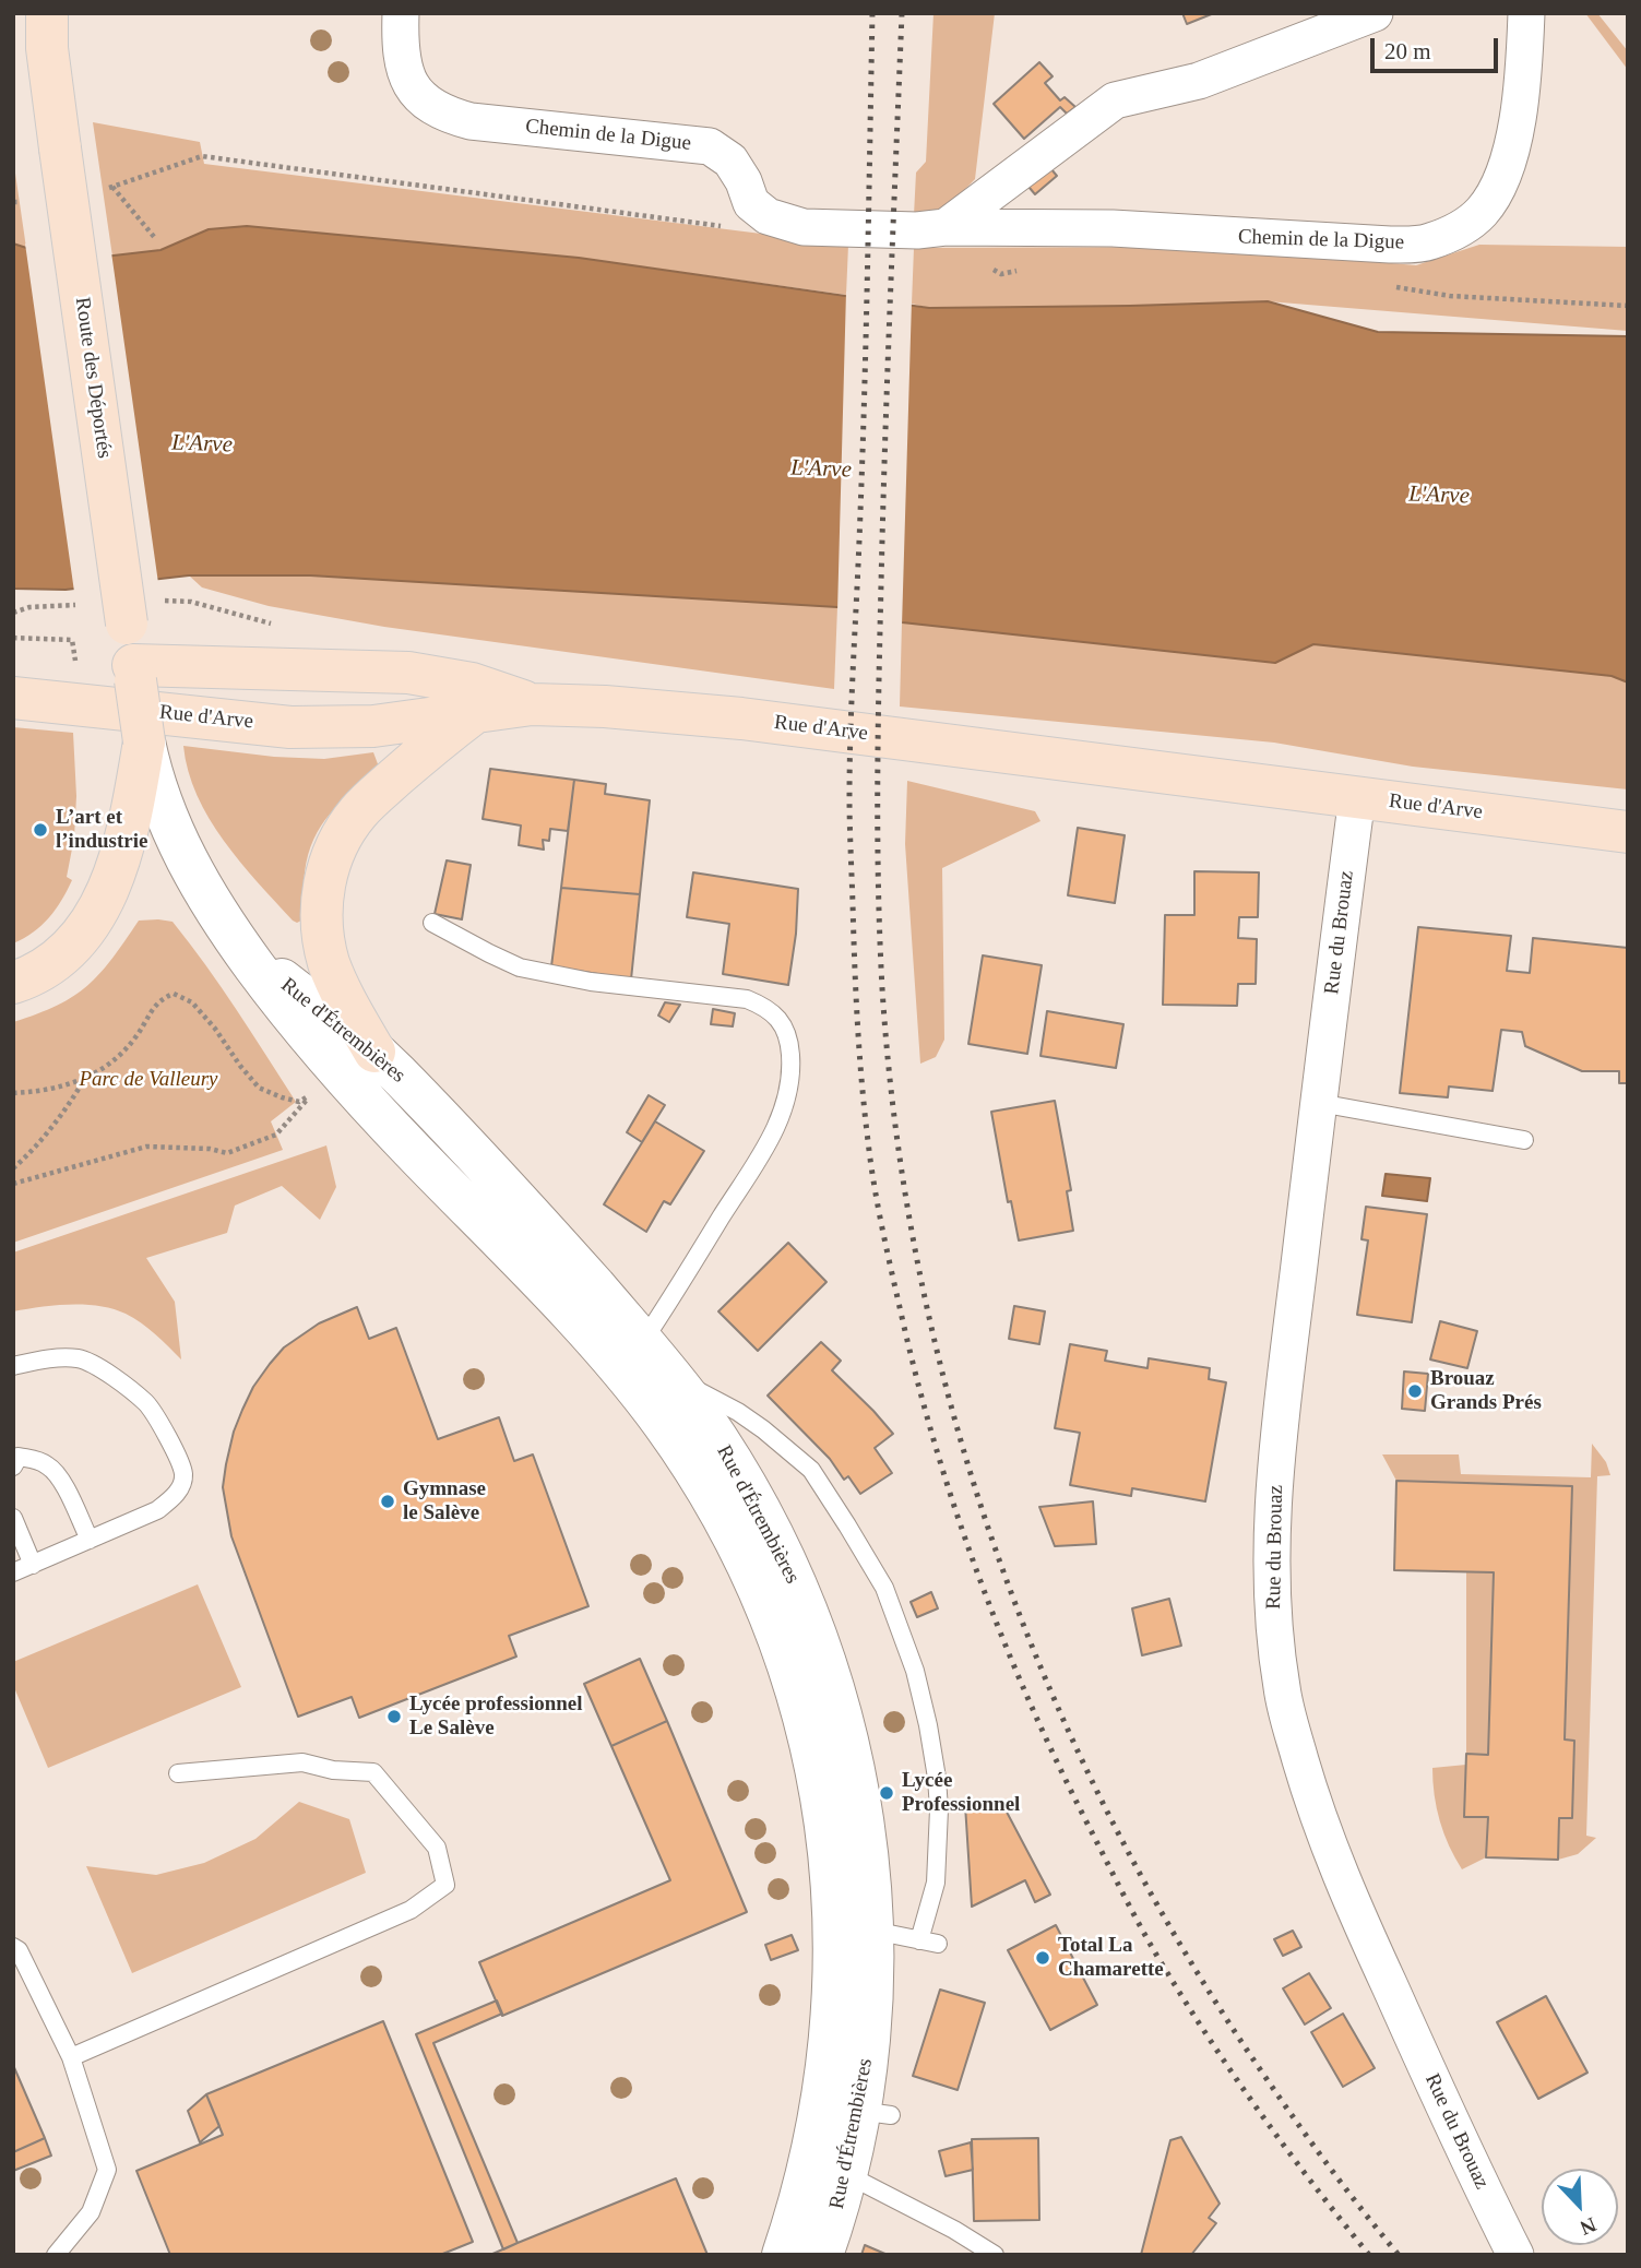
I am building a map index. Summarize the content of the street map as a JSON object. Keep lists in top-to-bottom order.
{
  "streets": {
    "main road": ["Route des Déportés", "Rue d'Arve", "Rue d'Étrembières"],
    "street": ["Chemin de la Digue", "Rue du Brouaz"]
  },
  "crossings": [
    ["Route des Déportés", "Rue d'Étrembières"],
    ["Rue d'Arve", "Rue du Brouaz"]
  ],
  "water": ["L'Arve"],
  "parks": ["Parc de Valleury"],
  "places": [
    "L’art et l’industrie",
    "Brouaz Grands Prés",
    "Gymnase le Salève",
    "Lycée professionnel Le Salève",
    "Lycée Professionnel",
    "Total La Chamarette"
  ],
  "scale_bar": "20 m",
  "north": "bottom right"
}
